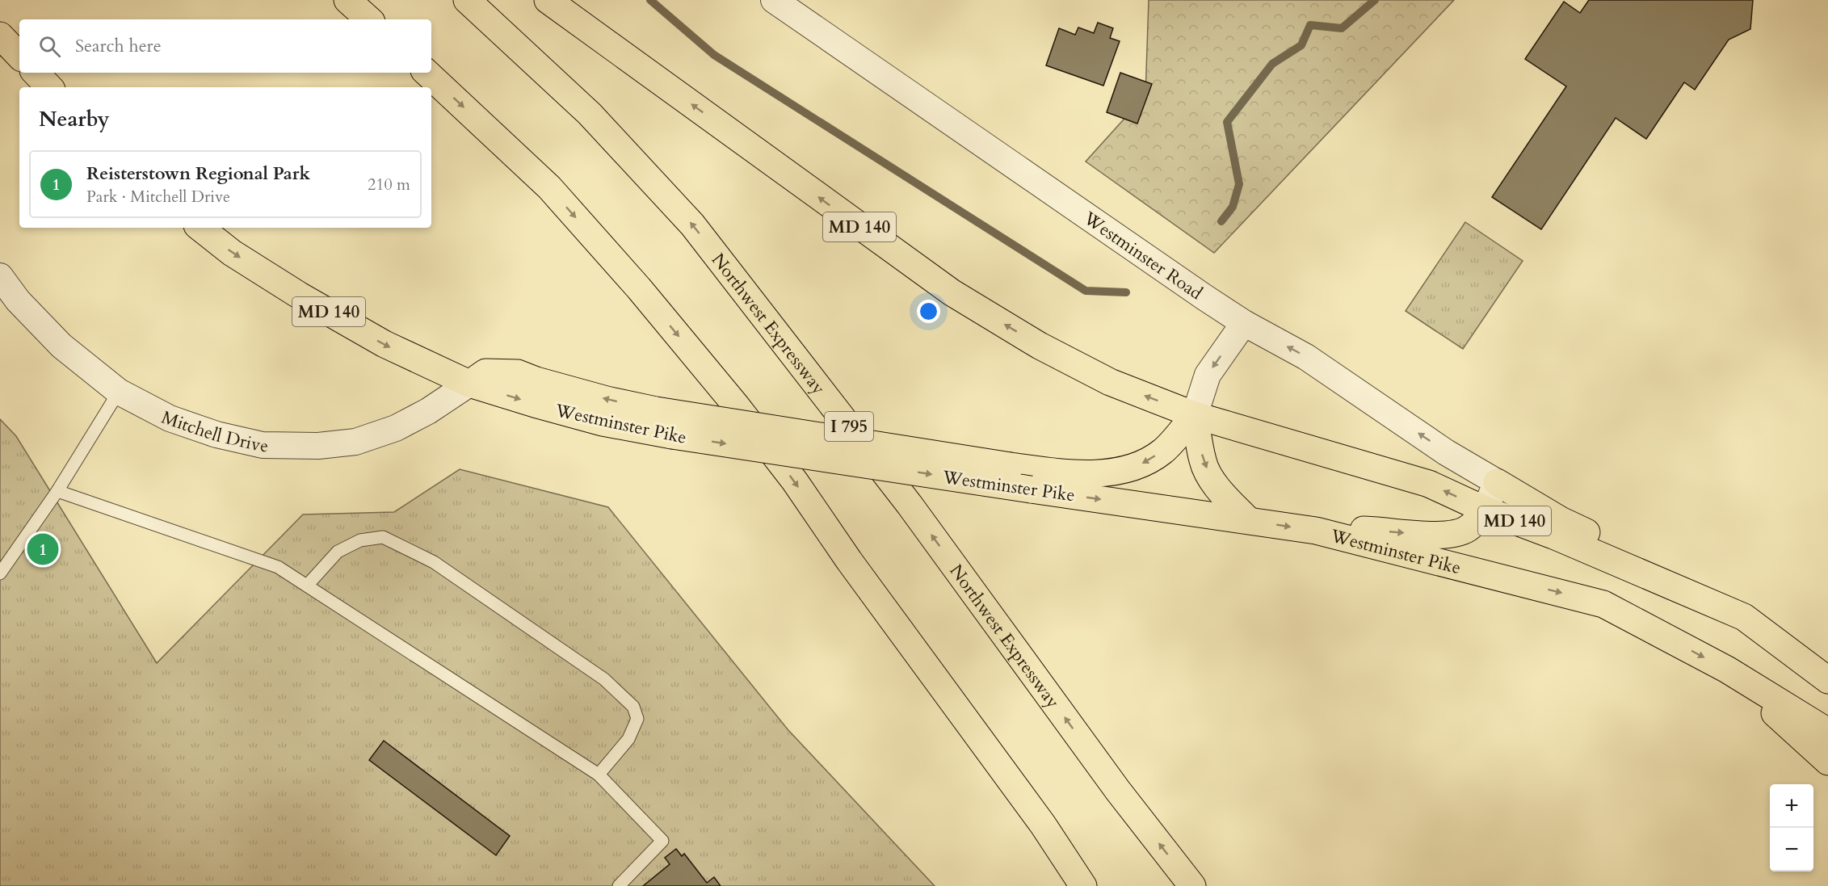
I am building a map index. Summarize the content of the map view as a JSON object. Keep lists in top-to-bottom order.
{
  "streets": {
    "highway": [
      "MD 140",
      "Northwest Expressway",
      "Westminster Pike",
      "I 795"
    ],
    "street": ["Westminster Road", "Mitchell Drive"]
  },
  "crossings": [
    ["Westminster Pike", "Mitchell Drive"]
  ],
  "page": {
    "search": "Search here",
    "heading": "Nearby",
    "list": [
      {
        "mark": "1",
        "name": "Reisterstown Regional Park",
        "note": "Park · Mitchell Drive",
        "value": "210 m"
      }
    ],
    "pins": "1",
    "map_buttons": ["+", "−"]
  }
}
